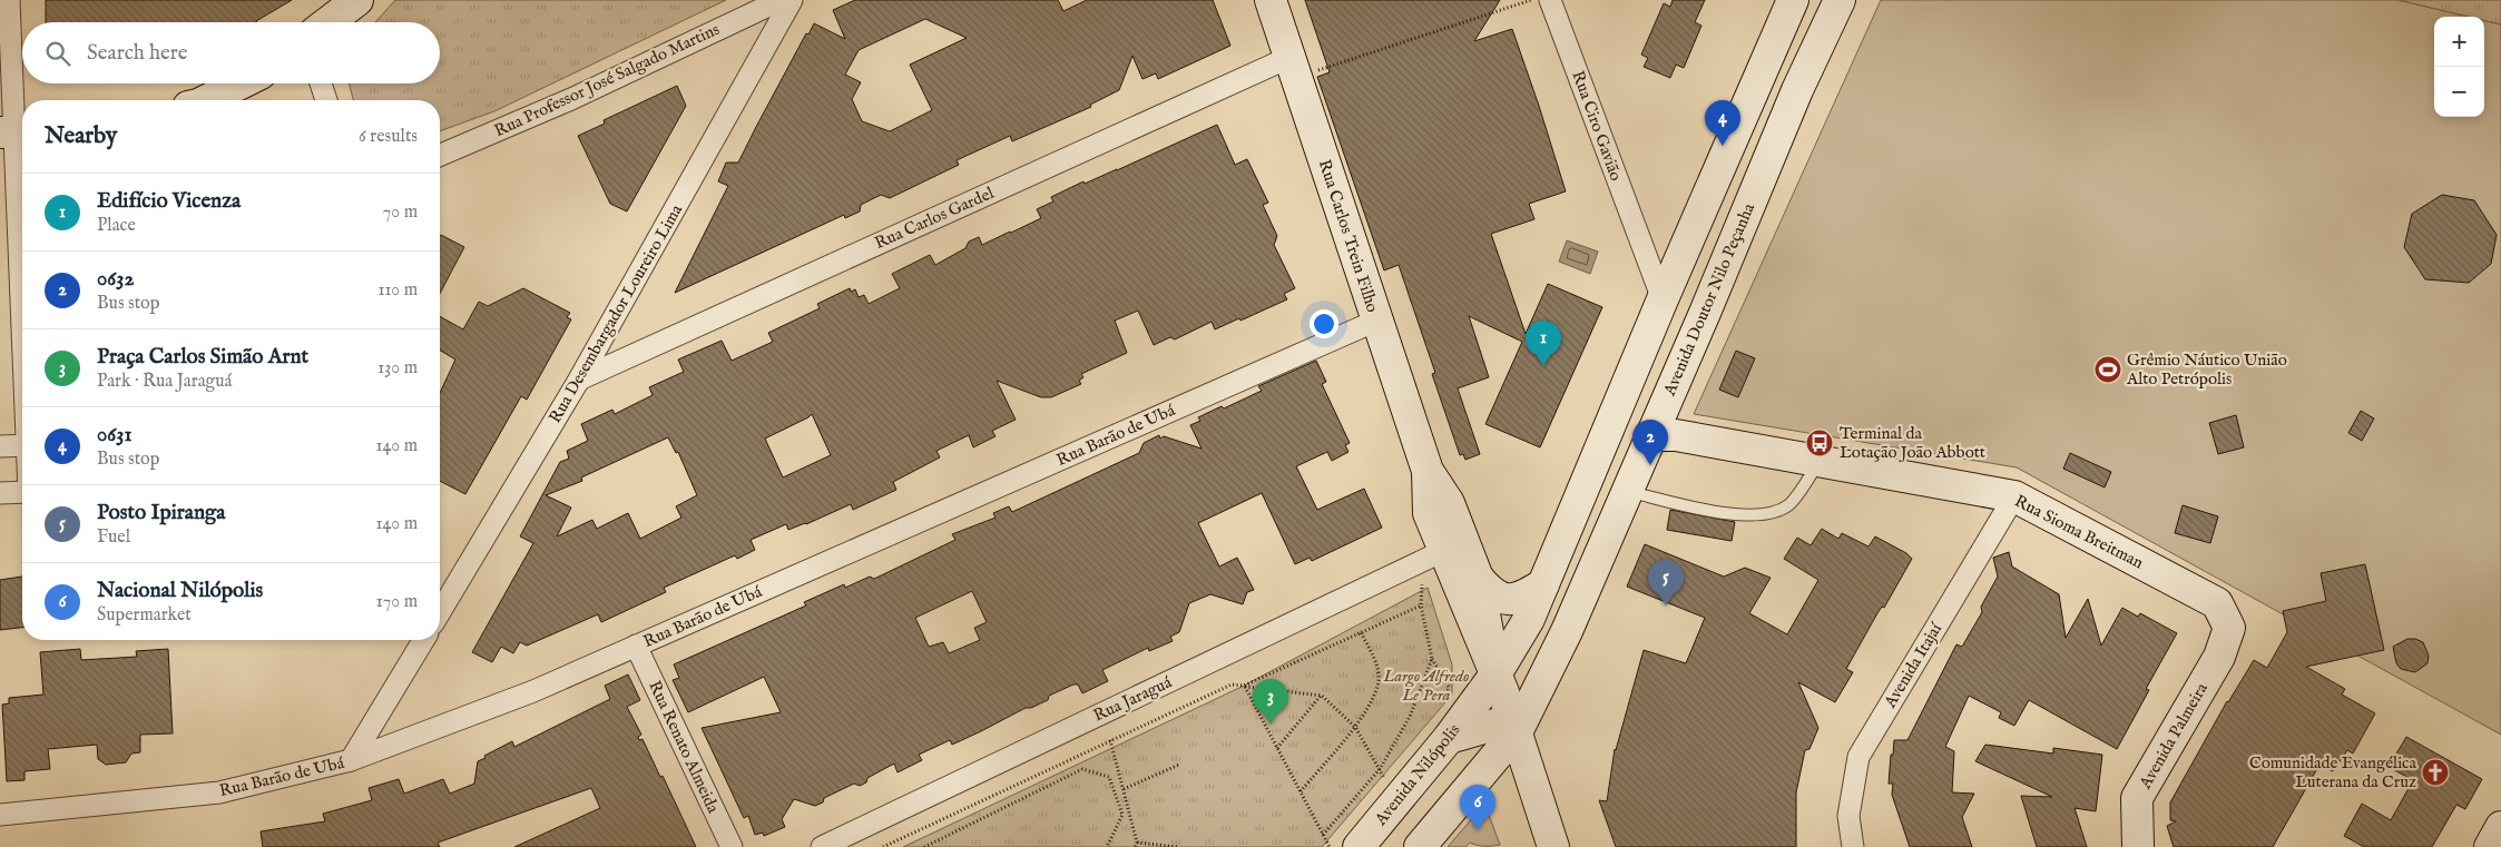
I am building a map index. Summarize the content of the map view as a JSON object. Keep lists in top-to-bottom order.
{
  "streets": {
    "street": [
      "Rua Professor José Salgado Martins",
      "Rua Ciro Gavião",
      "Rua Carlos Gardel",
      "Rua Carlos Trein Filho",
      "Avenida Doutor Nilo Peçanha",
      "Rua Desembargador Loureiro Lima",
      "Rua Barão de Ubá",
      "Rua Sioma Breitman",
      "Avenida Itajaí",
      "Rua Jaraguá",
      "Avenida Palmeira",
      "Rua Renato Almeida",
      "Avenida Nilópolis"
    ]
  },
  "crossings": [
    ["Rua Carlos Gardel", "Rua Carlos Trein Filho"],
    ["Rua Carlos Gardel", "Rua Desembargador Loureiro Lima"],
    ["Rua Carlos Trein Filho", "Avenida Doutor Nilo Peçanha"],
    ["Rua Carlos Trein Filho", "Rua Barão de Ubá"],
    ["Rua Carlos Trein Filho", "Rua Jaraguá"],
    ["Rua Carlos Trein Filho", "Avenida Nilópolis"],
    ["Avenida Doutor Nilo Peçanha", "Rua Sioma Breitman"],
    ["Rua Barão de Ubá", "Rua Renato Almeida"],
    ["Rua Sioma Breitman", "Avenida Itajaí"],
    ["Rua Sioma Breitman", "Avenida Palmeira"]
  ],
  "parks": ["Largo Alfredo Le Pera"],
  "places": {
    "sports": ["Grêmio Náutico União Alto Petrópolis"],
    "bus stop": ["Terminal da Lotação João Abbott"],
    "church": ["Comunidade Evangélica Luterana da Cruz"]
  },
  "page": {
    "map_buttons": ["+", "−"],
    "search": "Search here",
    "pins": [
      "4",
      "1",
      "2",
      "5",
      "3",
      "6"
    ],
    "heading": ["Nearby", "6 results"],
    "list": [
      {
        "mark": "1",
        "name": "Edifício Vicenza",
        "note": "Place",
        "value": "70 m"
      },
      {
        "mark": "2",
        "name": "0632",
        "note": "Bus stop",
        "value": "110 m"
      },
      {
        "mark": "3",
        "name": "Praça Carlos Simão Arnt",
        "note": "Park · Rua Jaraguá",
        "value": "130 m"
      },
      {
        "mark": "4",
        "name": "0631",
        "note": "Bus stop",
        "value": "140 m"
      },
      {
        "mark": "5",
        "name": "Posto Ipiranga",
        "note": "Fuel",
        "value": "140 m"
      },
      {
        "mark": "6",
        "name": "Nacional Nilópolis",
        "note": "Supermarket",
        "value": "170 m"
      }
    ]
  }
}
